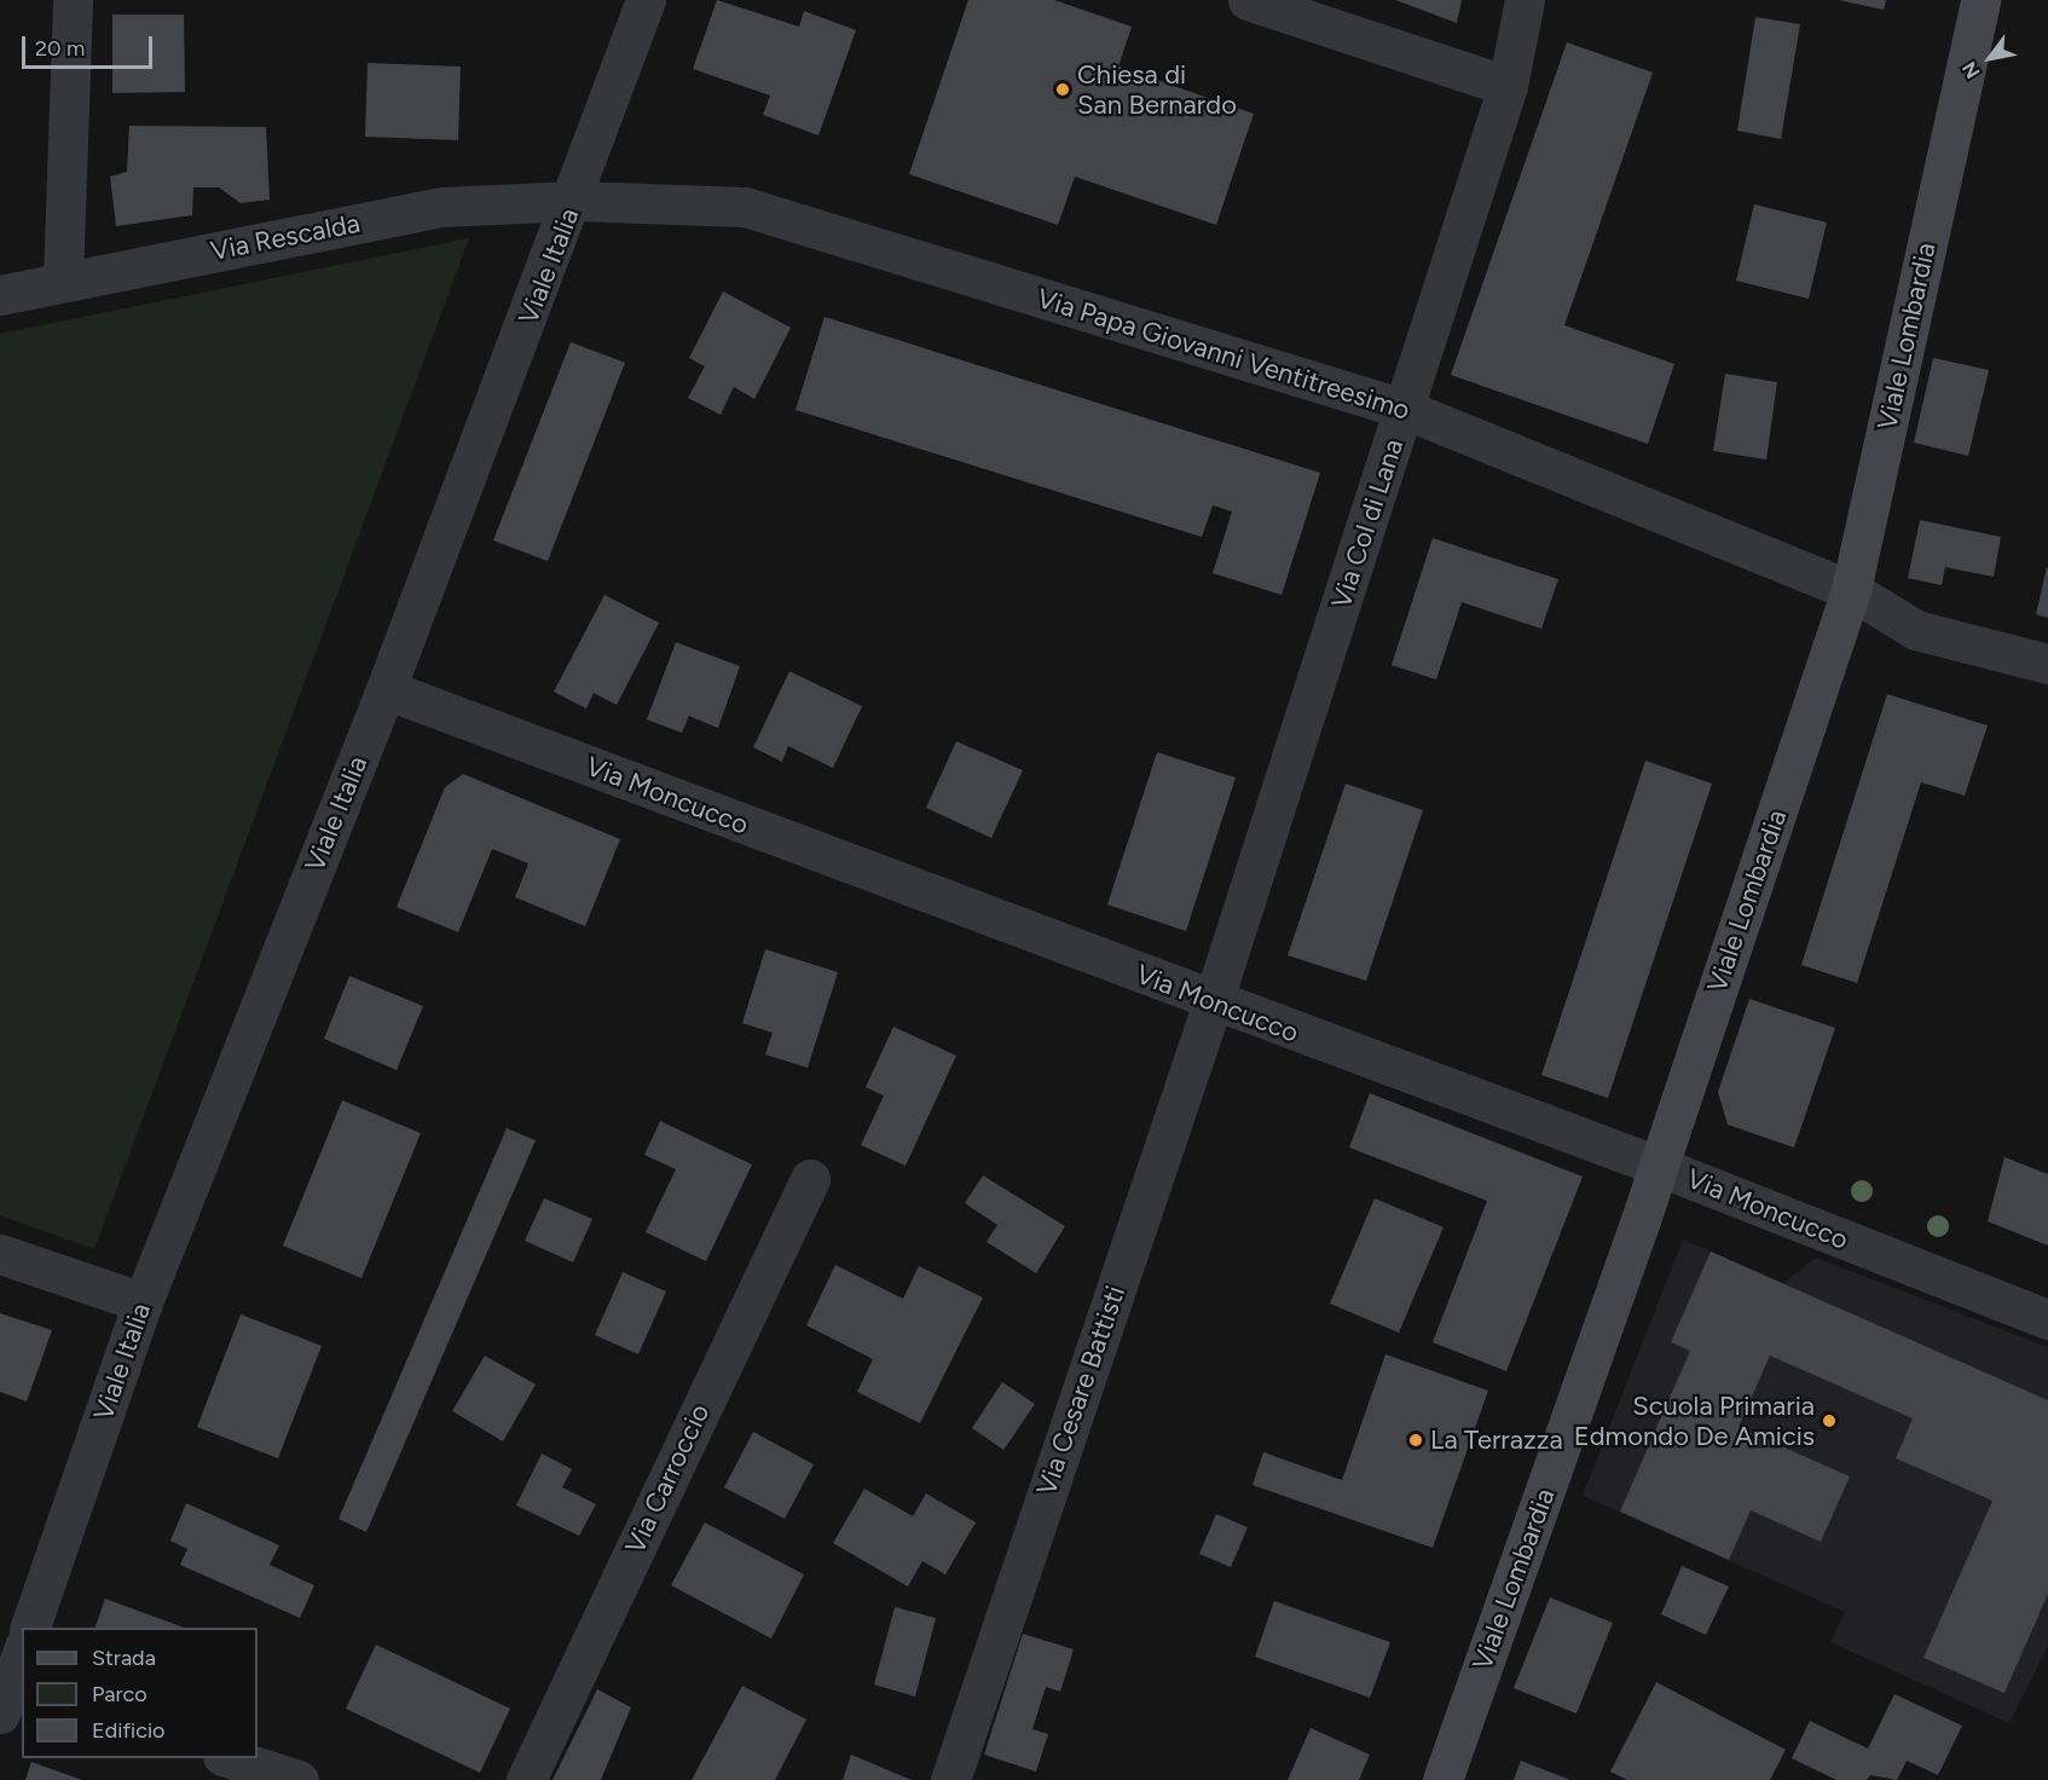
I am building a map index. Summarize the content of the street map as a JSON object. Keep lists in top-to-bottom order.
{
  "streets": {
    "street": [
      "Via Rescalda",
      "Viale Italia",
      "Viale Lombardia",
      "Via Papa Giovanni Ventitreesimo",
      "Via Col di Lana",
      "Via Moncucco",
      "Via Cesare Battisti",
      "Via Carroccio"
    ]
  },
  "crossings": [
    ["Via Rescalda", "Viale Italia"],
    ["Via Rescalda", "Via Papa Giovanni Ventitreesimo"],
    ["Viale Italia", "Via Papa Giovanni Ventitreesimo"],
    ["Viale Italia", "Via Moncucco"],
    ["Viale Lombardia", "Via Papa Giovanni Ventitreesimo"],
    ["Viale Lombardia", "Via Moncucco"],
    ["Via Papa Giovanni Ventitreesimo", "Via Col di Lana"],
    ["Via Col di Lana", "Via Moncucco"],
    ["Via Col di Lana", "Via Cesare Battisti"],
    ["Via Moncucco", "Via Cesare Battisti"]
  ],
  "places": ["Chiesa di San Bernardo", "Scuola Primaria Edmondo De Amicis", "La Terrazza"],
  "legend": ["Strada", "Parco", "Edificio"],
  "scale_bar": "20 m",
  "north": "bottom left"
}
